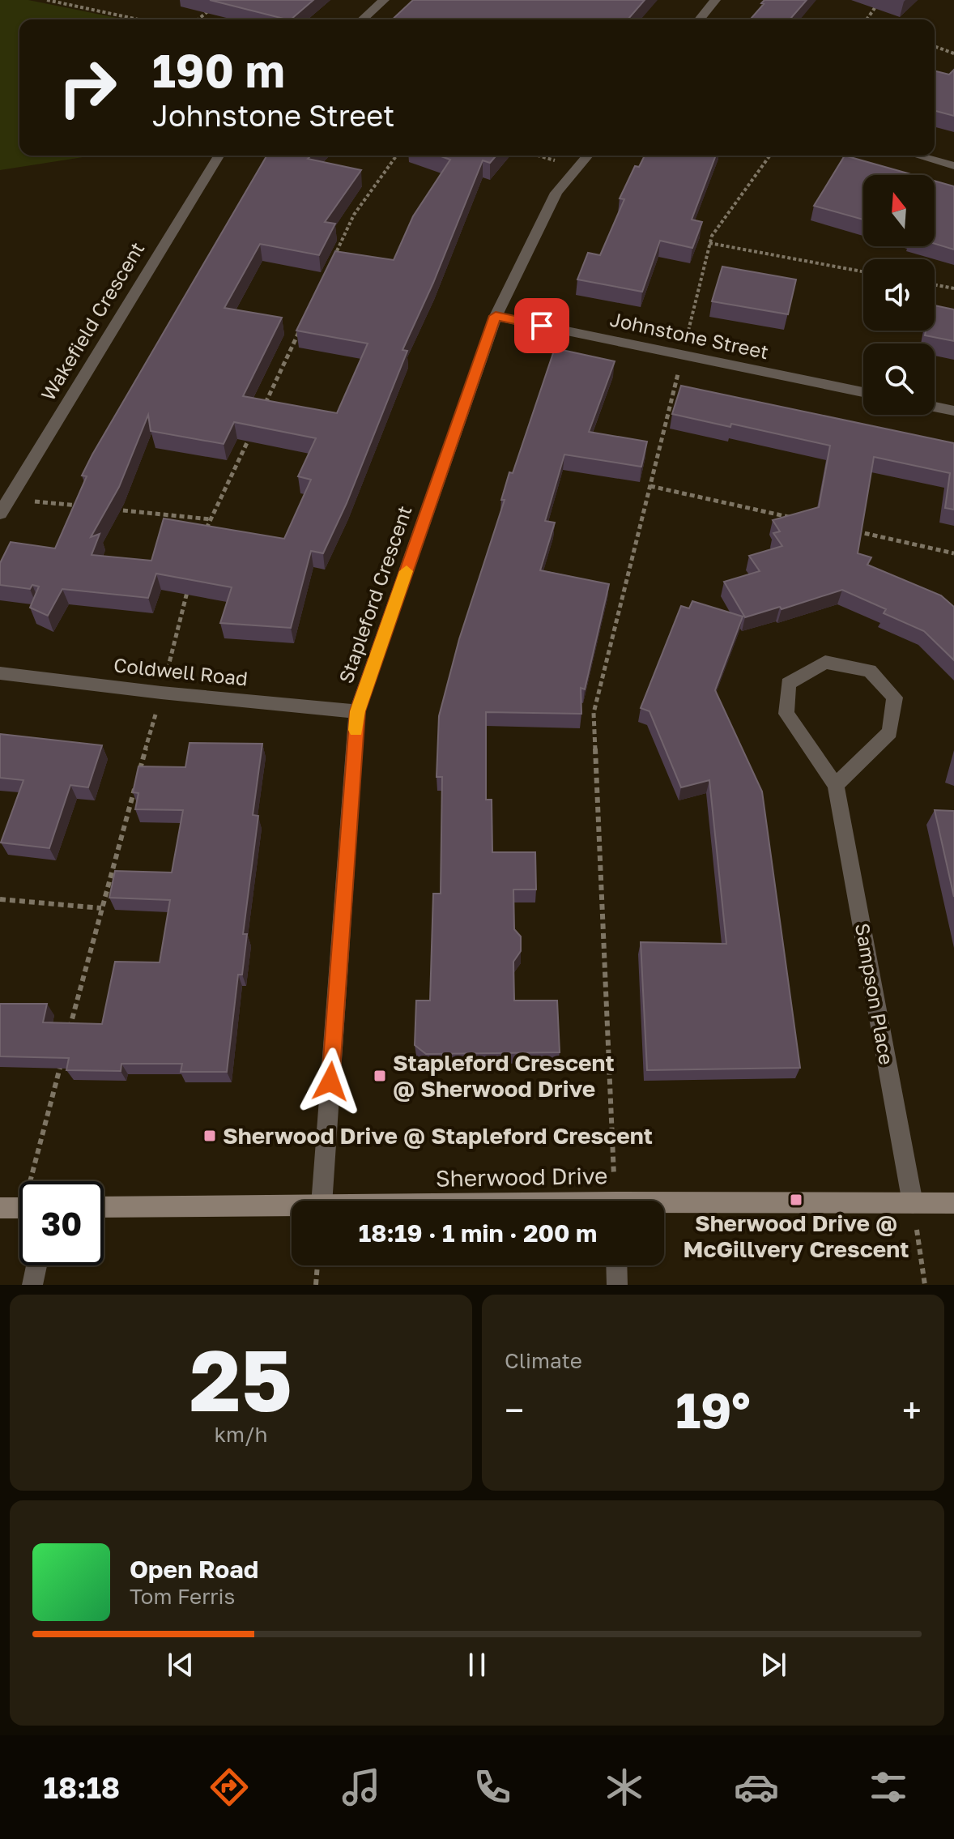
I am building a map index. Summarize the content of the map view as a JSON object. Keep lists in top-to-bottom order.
{
  "streets": {
    "street": [
      "Wakefield Crescent",
      "Johnstone Street",
      "Stapleford Crescent",
      "Coldwell Road",
      "Sampson Place",
      "Sherwood Drive"
    ]
  },
  "crossings": [
    ["Johnstone Street", "Stapleford Crescent"],
    ["Stapleford Crescent", "Coldwell Road"],
    ["Sampson Place", "Sherwood Drive"]
  ],
  "places": {
    "transit": ["Stapleford Crescent @ Sherwood Drive", "Sherwood Drive @ Stapleford Crescent", "Sherwood Drive @ McGillvery Crescent"]
  },
  "north": "top",
  "page": {
    "turn": ["190 m", "Johnstone Street"],
    "limit": "30",
    "trip": "18:19 · 1 min · 200 m",
    "tile": [
      ["25", "km/h"],
      "Climate"
    ],
    "heat": ["−", "19°", "+"],
    "song": ["Open Road", "Tom Ferris"],
    "tabs": "18:18"
  }
}
